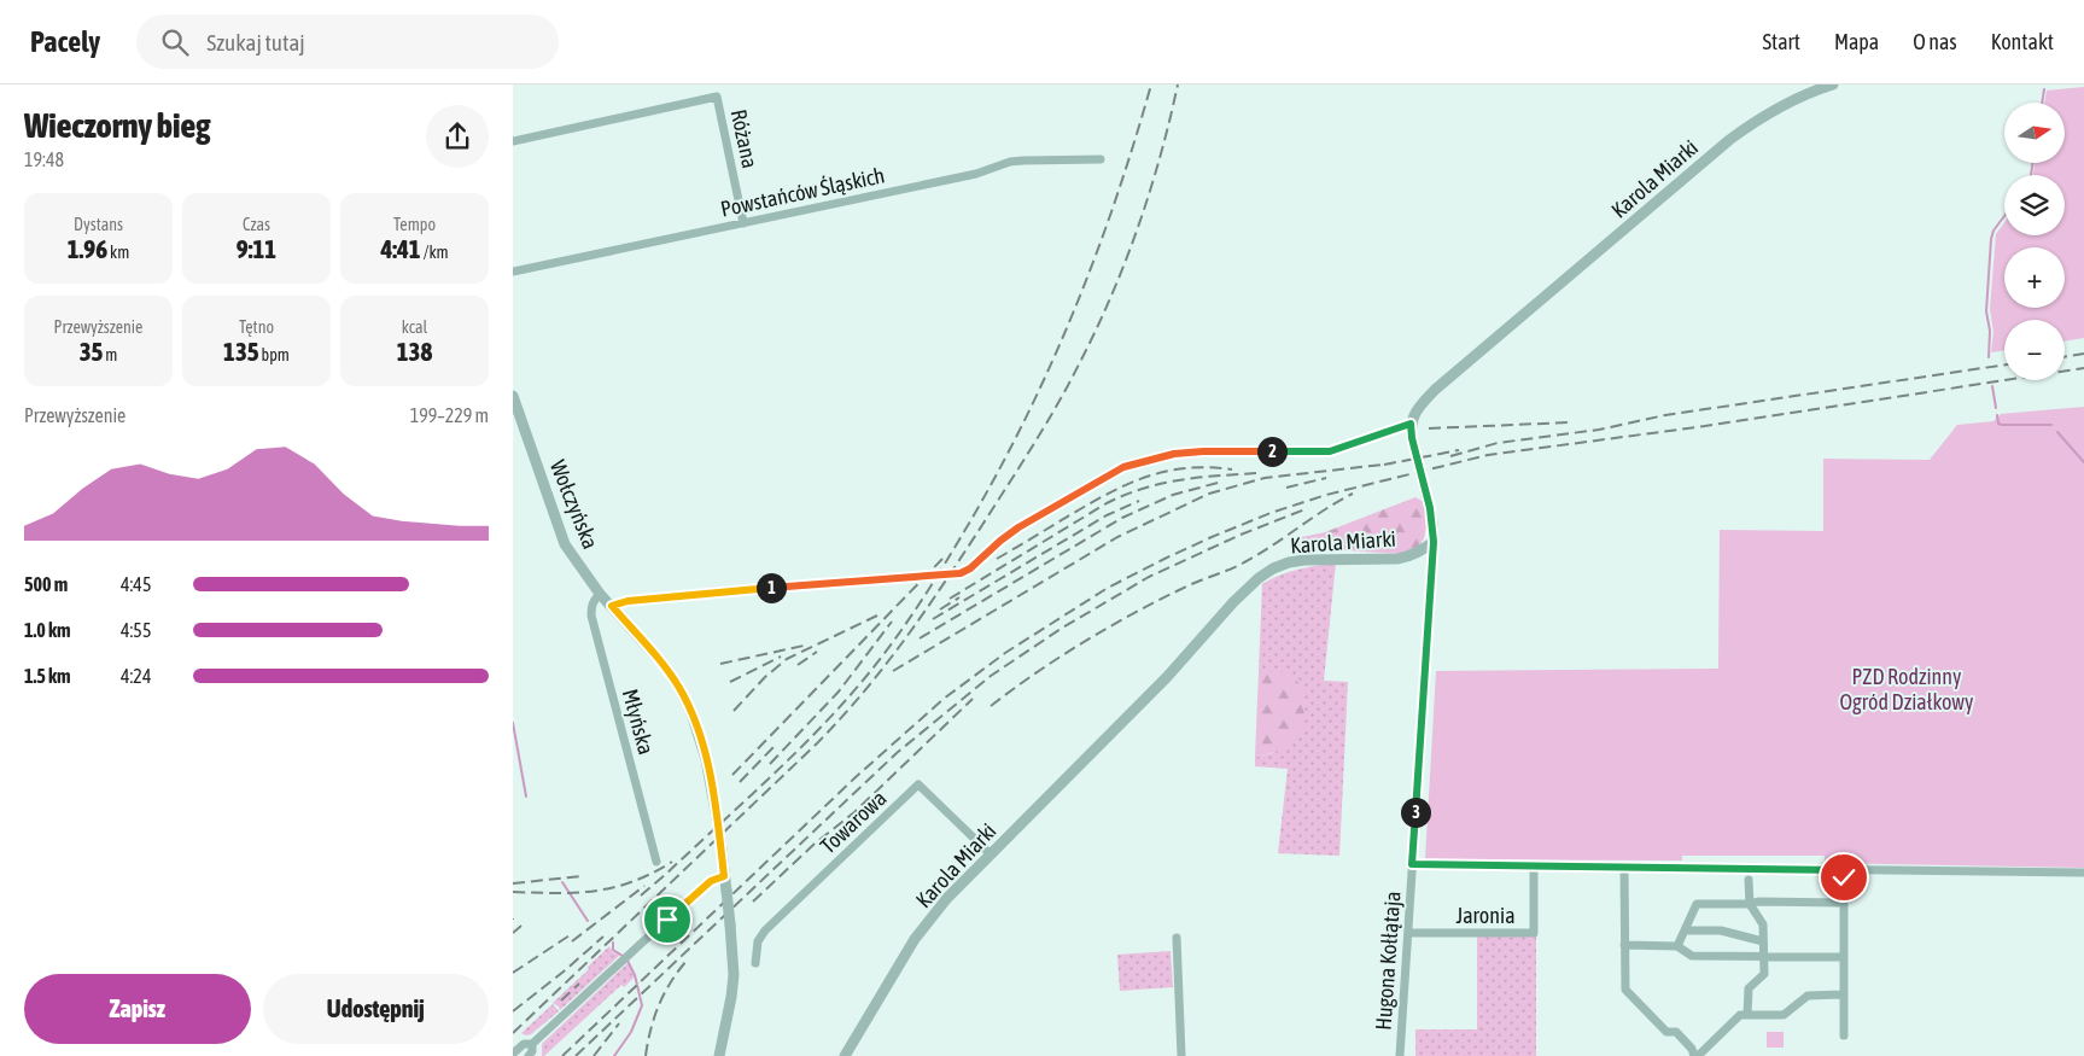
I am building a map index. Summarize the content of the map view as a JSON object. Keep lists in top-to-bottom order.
{
  "streets": {
    "street": [
      "Różana",
      "Karola Miarki",
      "Powstańców Śląskich",
      "Wołczyńska",
      "Młyńska",
      "Towarowa",
      "Jaronia",
      "Hugona Kołłątaja"
    ]
  },
  "crossings": [
    ["Różana", "Powstańców Śląskich"],
    ["Karola Miarki", "Towarowa"],
    ["Karola Miarki", "Hugona Kołłątaja"],
    ["Wołczyńska", "Młyńska"],
    ["Jaronia", "Hugona Kołłątaja"]
  ],
  "parks": ["PZD Rodzinny Ogród Działkowy"],
  "north": "right",
  "page": {
    "header": "Pacely",
    "search": "Szukaj tutaj",
    "nav": [
      "Start",
      "Mapa",
      "O nas",
      "Kontakt"
    ],
    "heading": ["Wieczorny bieg", "19:48"],
    "map_buttons": ["+", "−"],
    "stats": [
      ["Dystans", "1.96 km"],
      ["Czas", "9:11"],
      ["Tempo", "4:41 /km"],
      ["Przewyższenie", "35 m"],
      ["Tętno", "135 bpm"],
      ["kcal", "138"]
    ],
    "chart": ["Przewyższenie", "199–229 m"],
    "pins": ["2", "1", "3"],
    "list": [
      {
        "name": "500 m",
        "note": "4:45"
      },
      {
        "name": "1.0 km",
        "note": "4:55"
      },
      {
        "name": "1.5 km",
        "note": "4:24"
      }
    ],
    "buttons": ["Zapisz", "Udostępnij"]
  }
}
